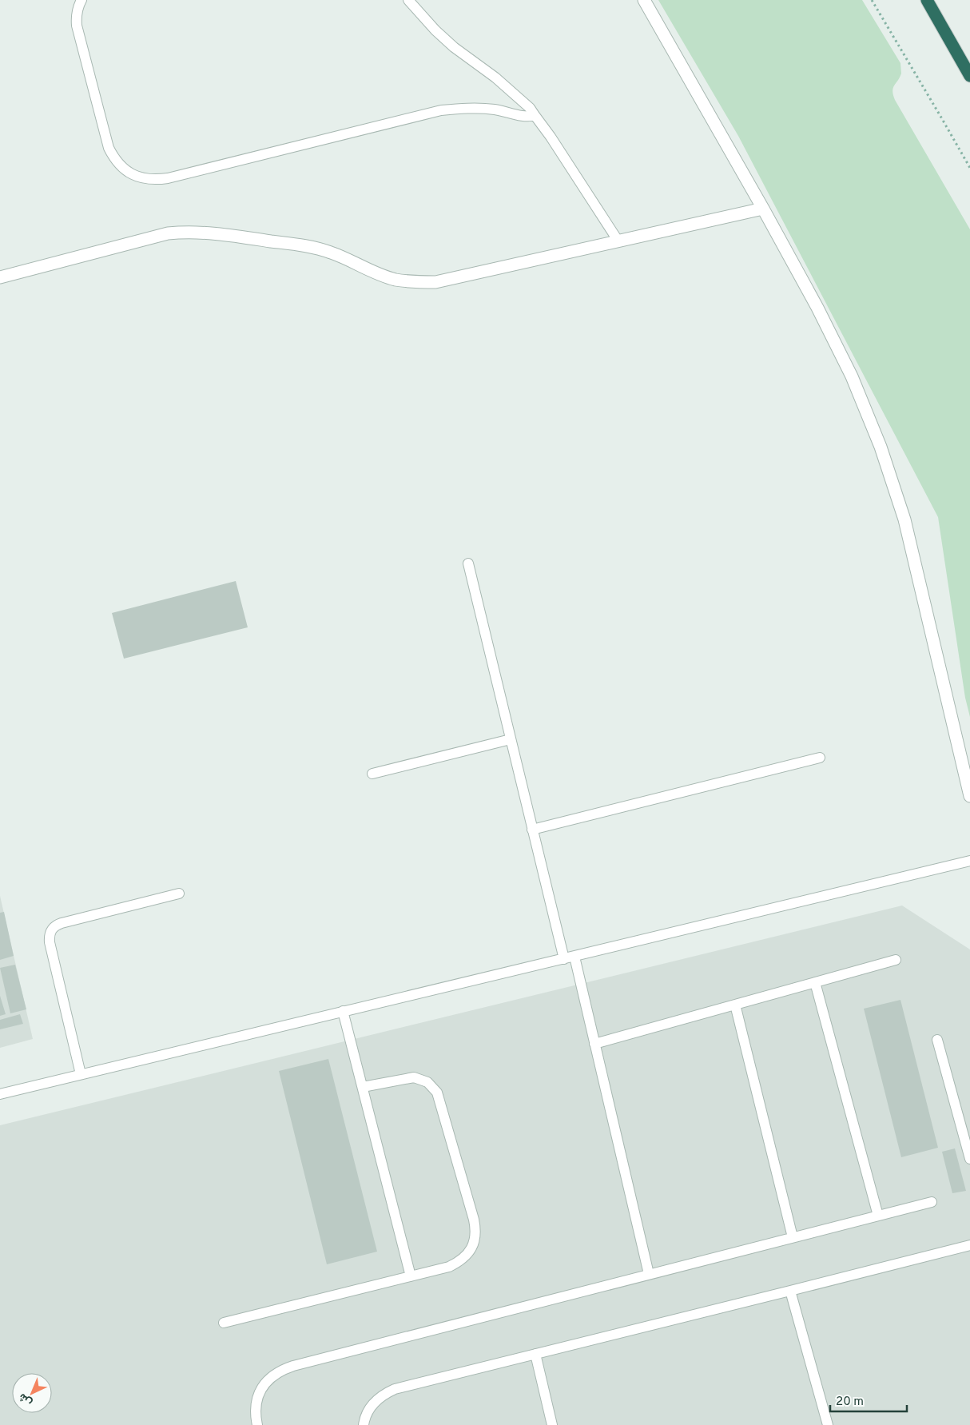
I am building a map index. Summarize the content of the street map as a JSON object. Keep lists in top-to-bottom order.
{
  "scale_bar": "20 m",
  "north": "bottom left"
}
